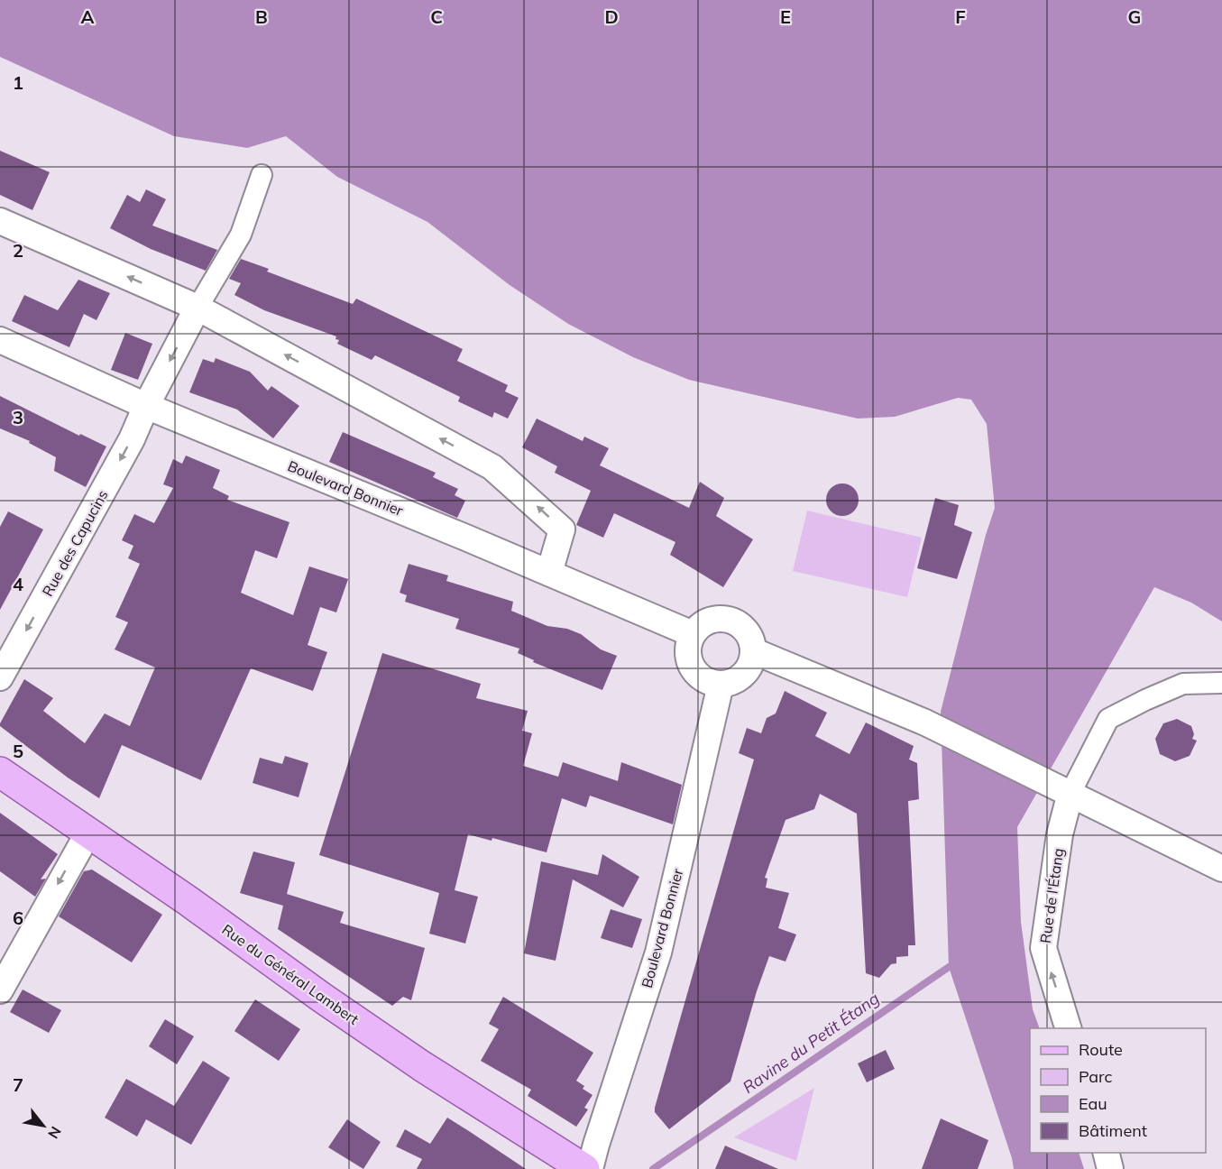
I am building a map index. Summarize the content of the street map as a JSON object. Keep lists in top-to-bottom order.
{
  "streets": {
    "main road": ["Rue du Général Lambert"],
    "street": ["Boulevard Bonnier", "Rue des Capucins", "Rue de l'Étang"]
  },
  "crossings": [
    ["Boulevard Bonnier", "Rue des Capucins"]
  ],
  "one_way": ["Rue des Capucins", "Rue de l'Étang"],
  "water": ["Ravine du Petit Étang"],
  "legend": [
    "Route",
    "Parc",
    "Eau",
    "Bâtiment"
  ],
  "north": "bottom right",
  "grid": {
    "columns": [
      "A",
      "B",
      "C",
      "D",
      "E",
      "F",
      "G"
    ],
    "rows": [
      "1",
      "2",
      "3",
      "4",
      "5",
      "6",
      "7"
    ]
  }
}
